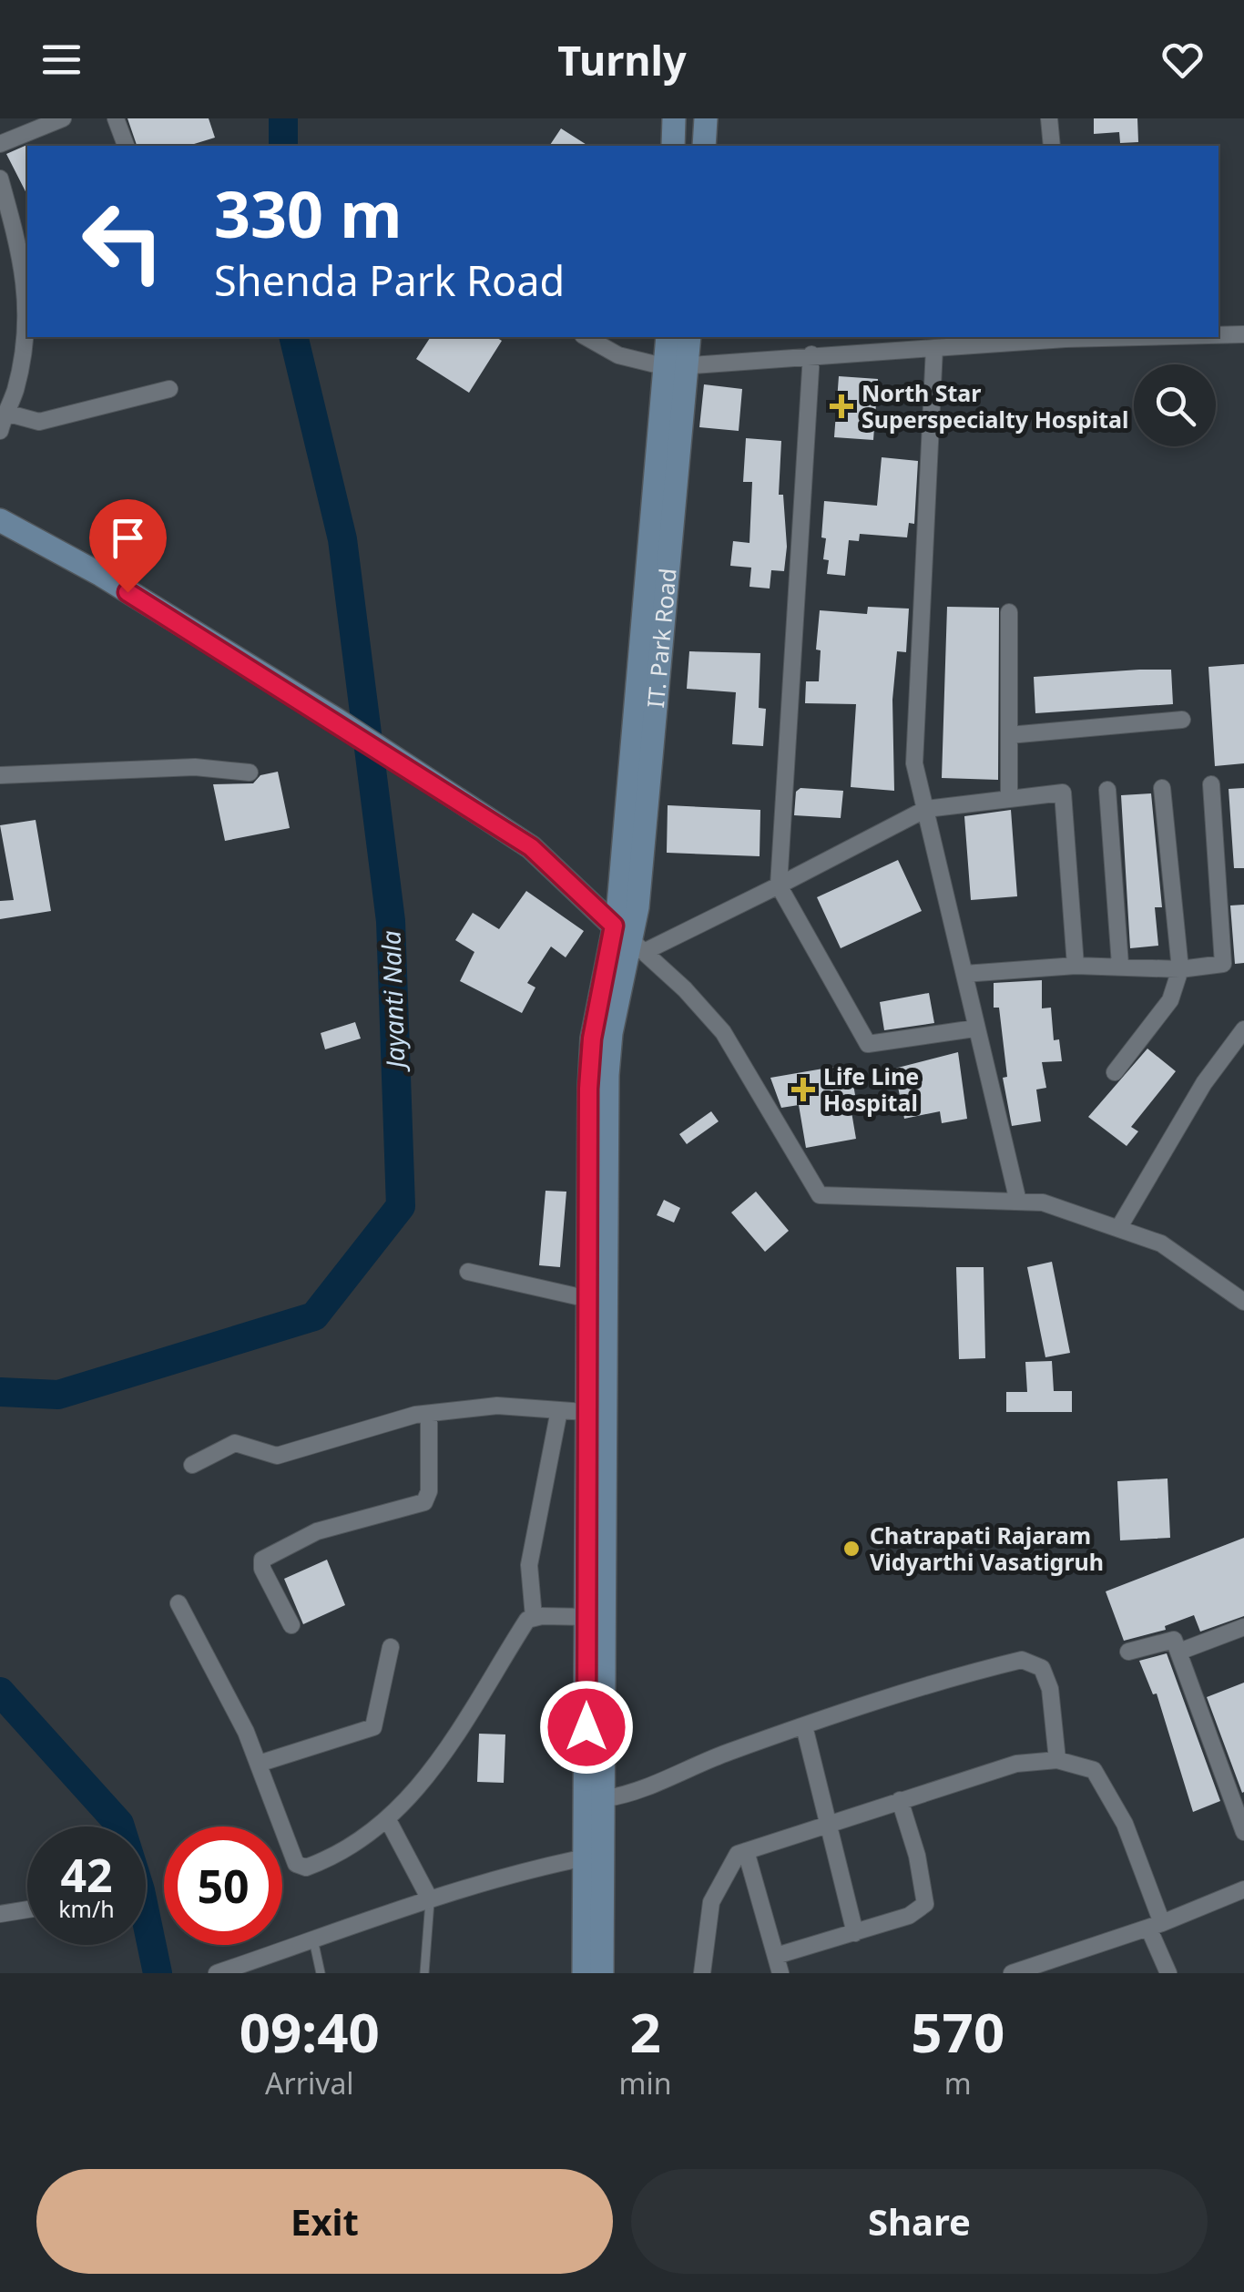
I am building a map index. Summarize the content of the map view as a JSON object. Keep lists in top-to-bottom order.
{
  "streets": {
    "main road": ["IT. Park Road"]
  },
  "water": ["Jayanti Nala"],
  "places": {
    "health": ["North Star Superspecialty Hospital", "Life Line Hospital"],
    "other": ["Chatrapati Rajaram Vidyarthi Vasatigruh"]
  },
  "page": {
    "header": "Turnly",
    "turn": ["330 m", "Shenda Park Road"],
    "speed": "42 km/h",
    "limit": "50",
    "eta": [
      "09:40",
      "Arrival",
      "2",
      "min",
      "570",
      "m"
    ],
    "buttons": ["Exit", "Share"]
  }
}
